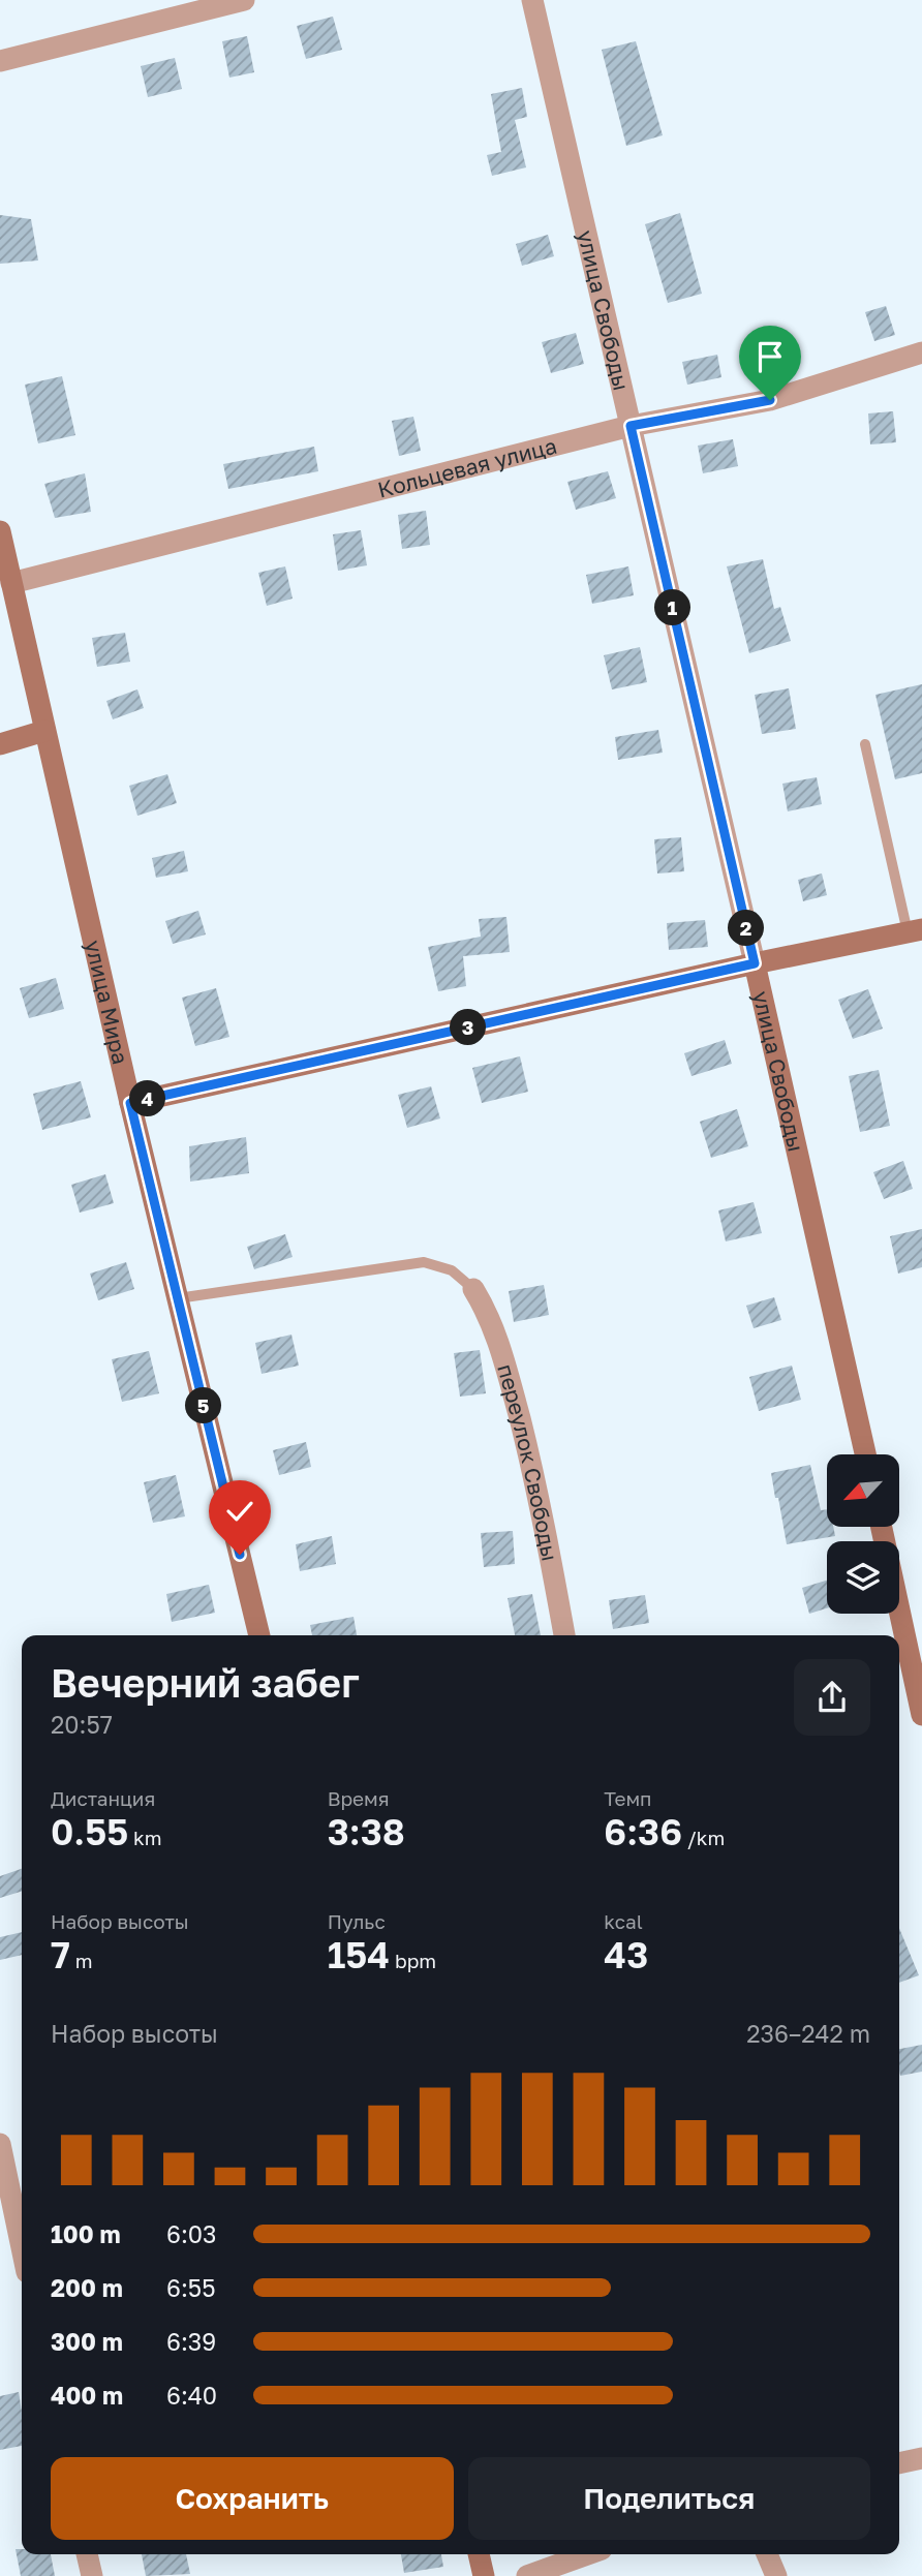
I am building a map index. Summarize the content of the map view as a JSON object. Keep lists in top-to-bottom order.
{
  "streets": {
    "street": [
      "улица Свободы",
      "Кольцевая улица",
      "улица Мира",
      "переулок Свободы"
    ]
  },
  "crossings": [
    ["улица Свободы", "Кольцевая улица"],
    ["Кольцевая улица", "улица Мира"]
  ],
  "north": "bottom left",
  "page": {
    "pins": [
      "1",
      "2",
      "3",
      "4",
      "5"
    ],
    "heading": ["Вечерний забег", "20:57"],
    "stats": [
      ["Дистанция", "0.55 km"],
      ["Время", "3:38"],
      ["Темп", "6:36 /km"],
      ["Набор высоты", "7 m"],
      ["Пульс", "154 bpm"],
      ["kcal", "43"]
    ],
    "chart": ["Набор высоты", "236–242 m"],
    "list": [
      {
        "name": "100 m",
        "note": "6:03"
      },
      {
        "name": "200 m",
        "note": "6:55"
      },
      {
        "name": "300 m",
        "note": "6:39"
      },
      {
        "name": "400 m",
        "note": "6:40"
      }
    ],
    "buttons": ["Сохранить", "Поделиться"]
  }
}
